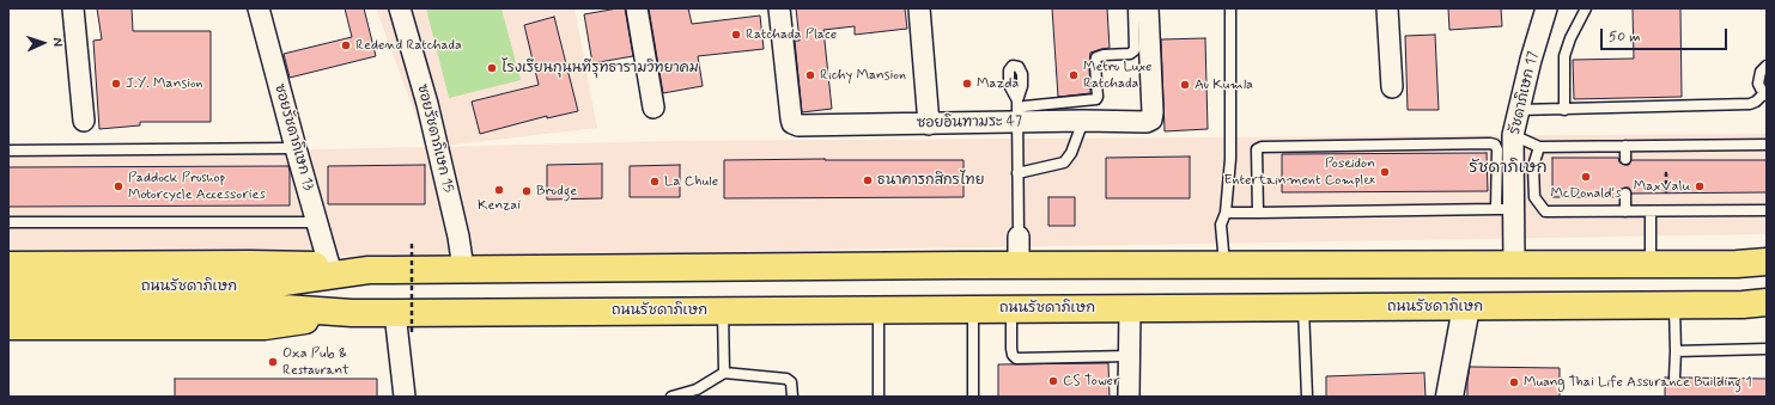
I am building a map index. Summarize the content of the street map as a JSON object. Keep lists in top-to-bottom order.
{
  "streets": {
    "main road": ["ถนนรัชดาภิเษก"],
    "street": [
      "รัชดาภิเษก 17",
      "ซอยอินทามระ 47",
      "ซอยรัชดาภิเษก 13",
      "ซอยรัชดาภิเษก 15"
    ]
  },
  "crossings": [
    ["รัชดาภิเษก 17", "ถนนรัชดาภิเษก"],
    ["ซอยรัชดาภิเษก 13", "ถนนรัชดาภิเษก"],
    ["ซอยรัชดาภิเษก 15", "ถนนรัชดาภิเษก"]
  ],
  "districts": ["รัชดาภิเษก"],
  "places": [
    "Ratchada Place",
    "Redend Ratchada",
    "โรงเรียนกุนนทีรุทธารามวิทยาคม",
    "Richy Mansion",
    "Metro Luxe Ratchada",
    "J.Y. Mansion",
    "Mazda",
    "Au Kumla",
    "Poseidon Entertainment Complex",
    "McDonald's",
    "ธนาคารกสิกรไทย",
    "La Chule",
    "Paddock Proshop Motorcycle Accessories",
    "MaxValu",
    "Kenzai",
    "Brodge",
    "Oxa Pub & Restaurant",
    "CS Tower",
    "Muang Thai Life Assurance Building 1"
  ],
  "scale_bar": "50 m",
  "north": "right"
}
